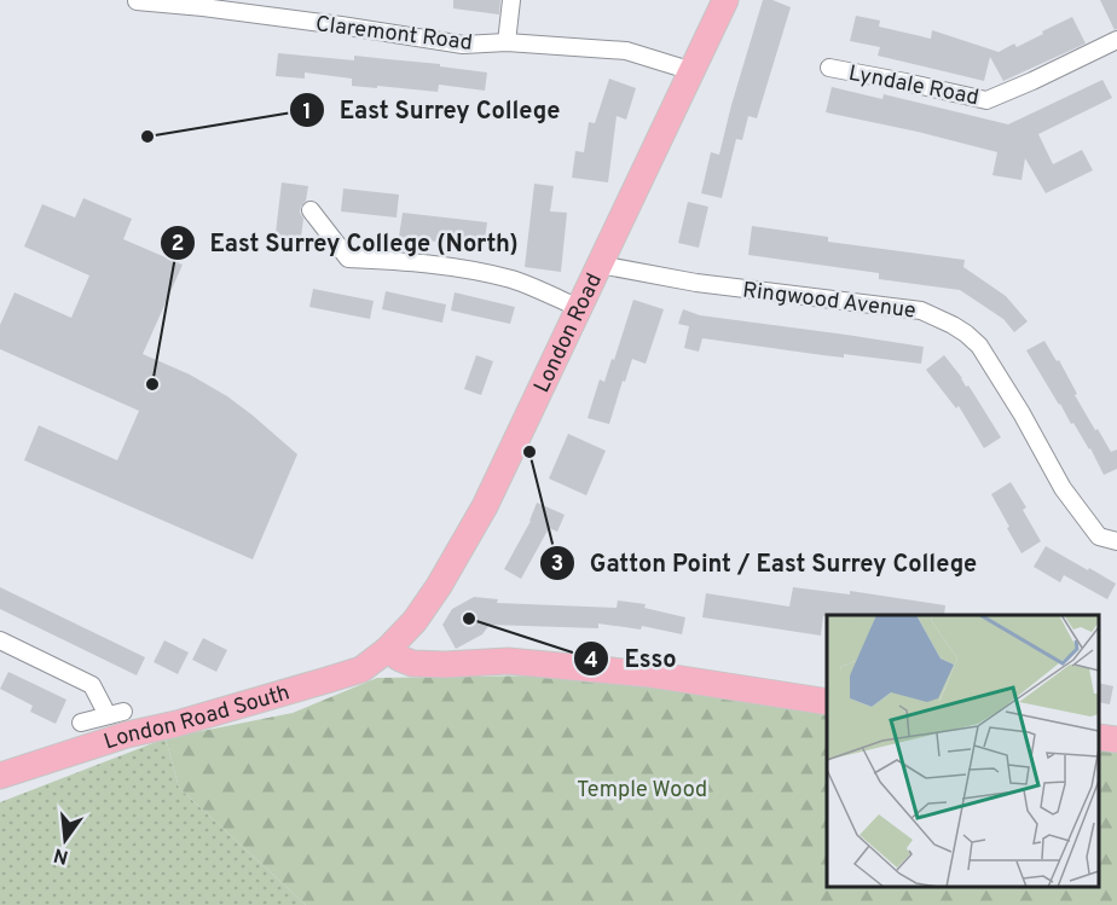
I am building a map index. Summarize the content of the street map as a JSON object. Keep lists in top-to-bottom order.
{
  "streets": {
    "main road": ["London Road", "London Road South"],
    "street": ["Claremont Road", "Lyndale Road", "Ringwood Avenue"]
  },
  "crossings": [
    ["Claremont Road", "London Road"],
    ["Ringwood Avenue", "London Road"],
    ["London Road", "London Road South"]
  ],
  "parks": ["Temple Wood"],
  "places": [
    "East Surrey College",
    "East Surrey College (North)",
    "Gatton Point / East Surrey College",
    "Esso"
  ],
  "north": "bottom"
}
